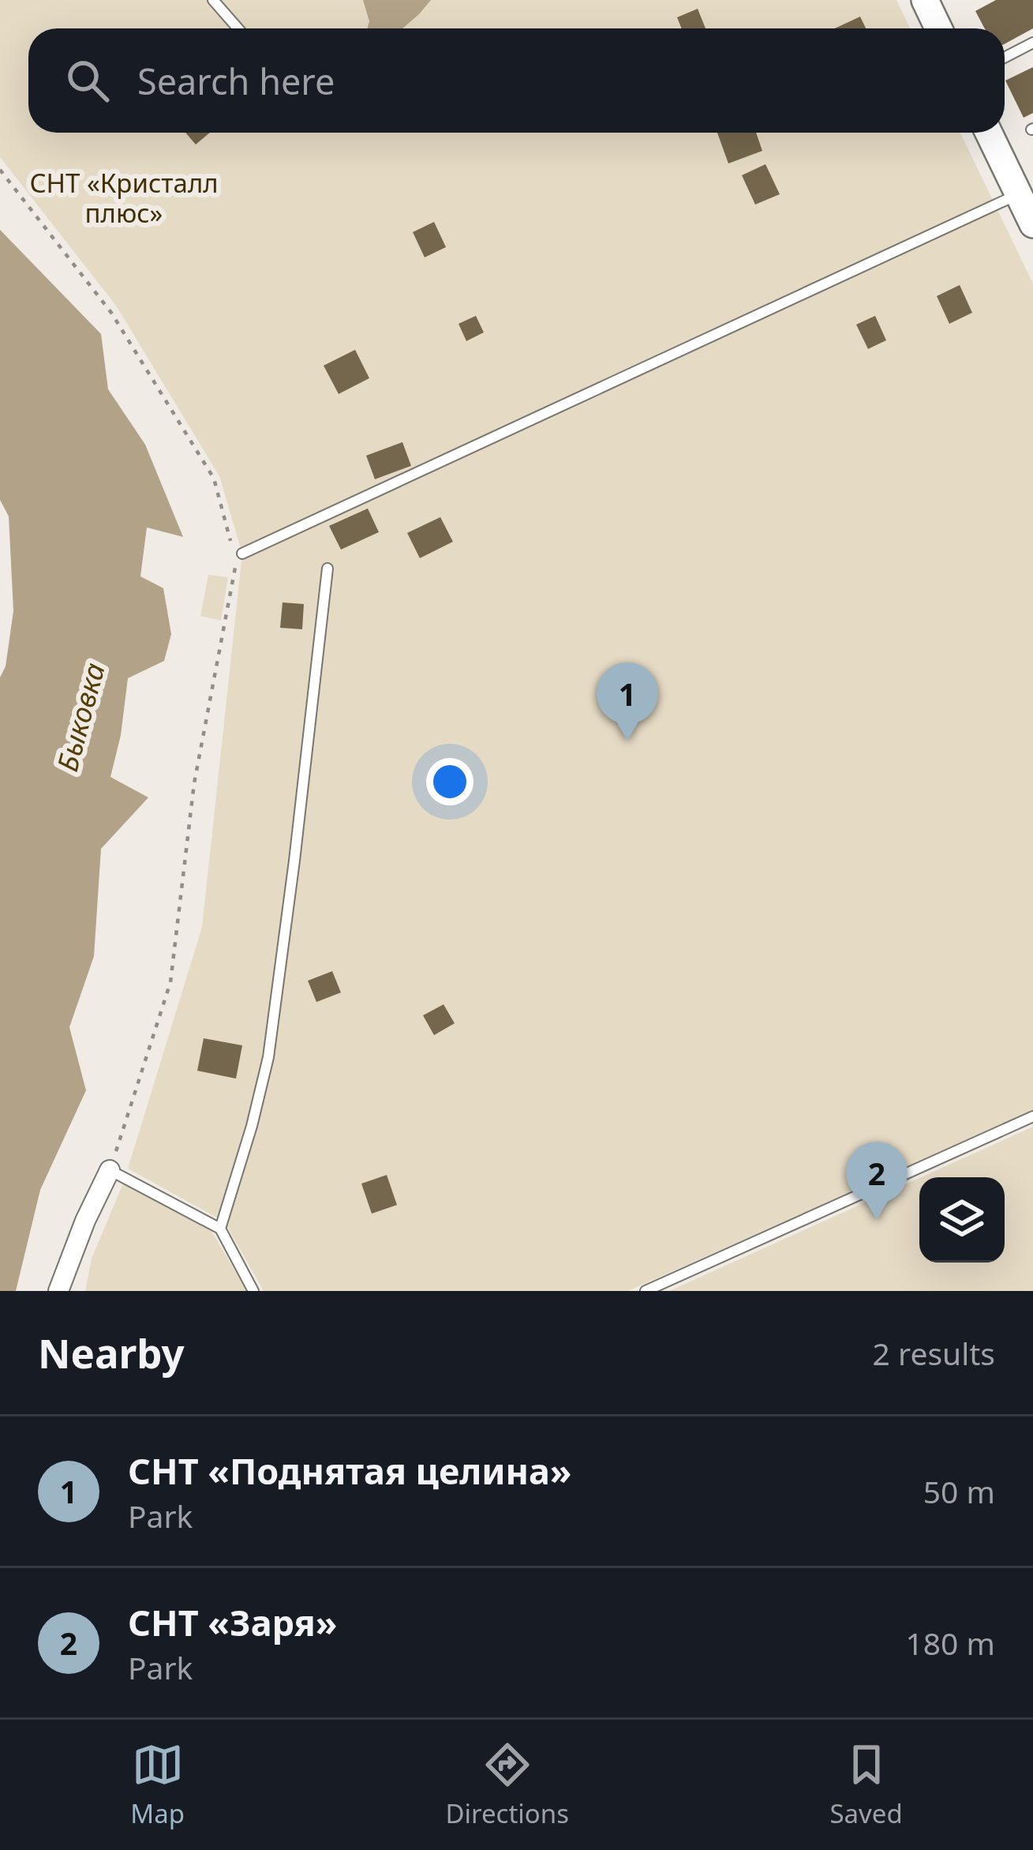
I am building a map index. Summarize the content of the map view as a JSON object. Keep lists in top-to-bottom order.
{
  "water": ["Быковка"],
  "parks": ["СНТ «Кристалл плюс»"],
  "page": {
    "search": "Search here",
    "pins": ["1", "2"],
    "heading": ["Nearby", "2 results"],
    "list": [
      {
        "mark": "1",
        "name": "СНТ «Поднятая целина»",
        "note": "Park",
        "value": "50 m"
      },
      {
        "mark": "2",
        "name": "СНТ «Заря»",
        "note": "Park",
        "value": "180 m"
      }
    ],
    "nav": ["Map", "Directions", "Saved"]
  }
}
